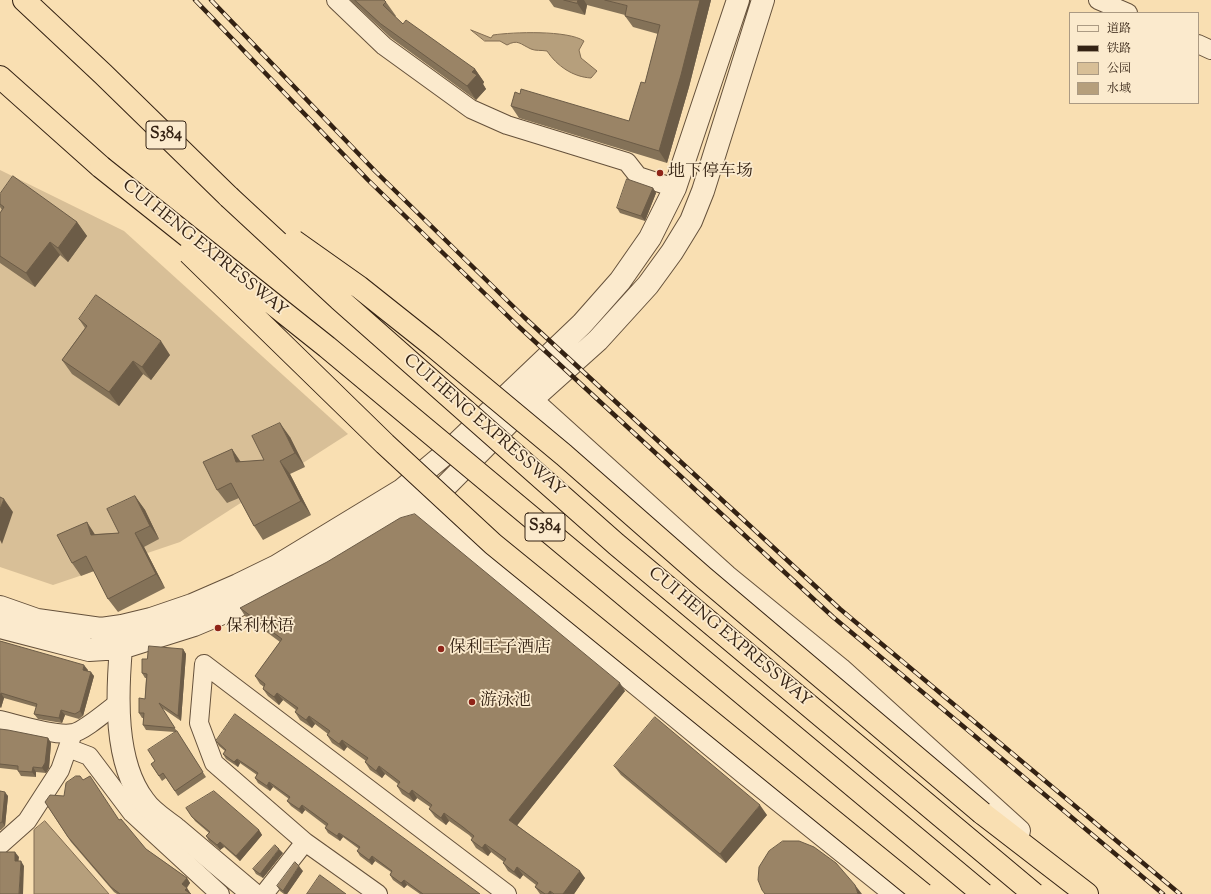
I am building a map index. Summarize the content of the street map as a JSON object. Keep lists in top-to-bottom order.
{
  "streets": {
    "highway": ["S384", "CUI HENG EXPRESSWAY"]
  },
  "places": [
    "地下停车场",
    "保利林语",
    "保利王子酒店",
    "游泳池"
  ],
  "legend": [
    "道路",
    "铁路",
    "公园",
    "水域"
  ]
}
